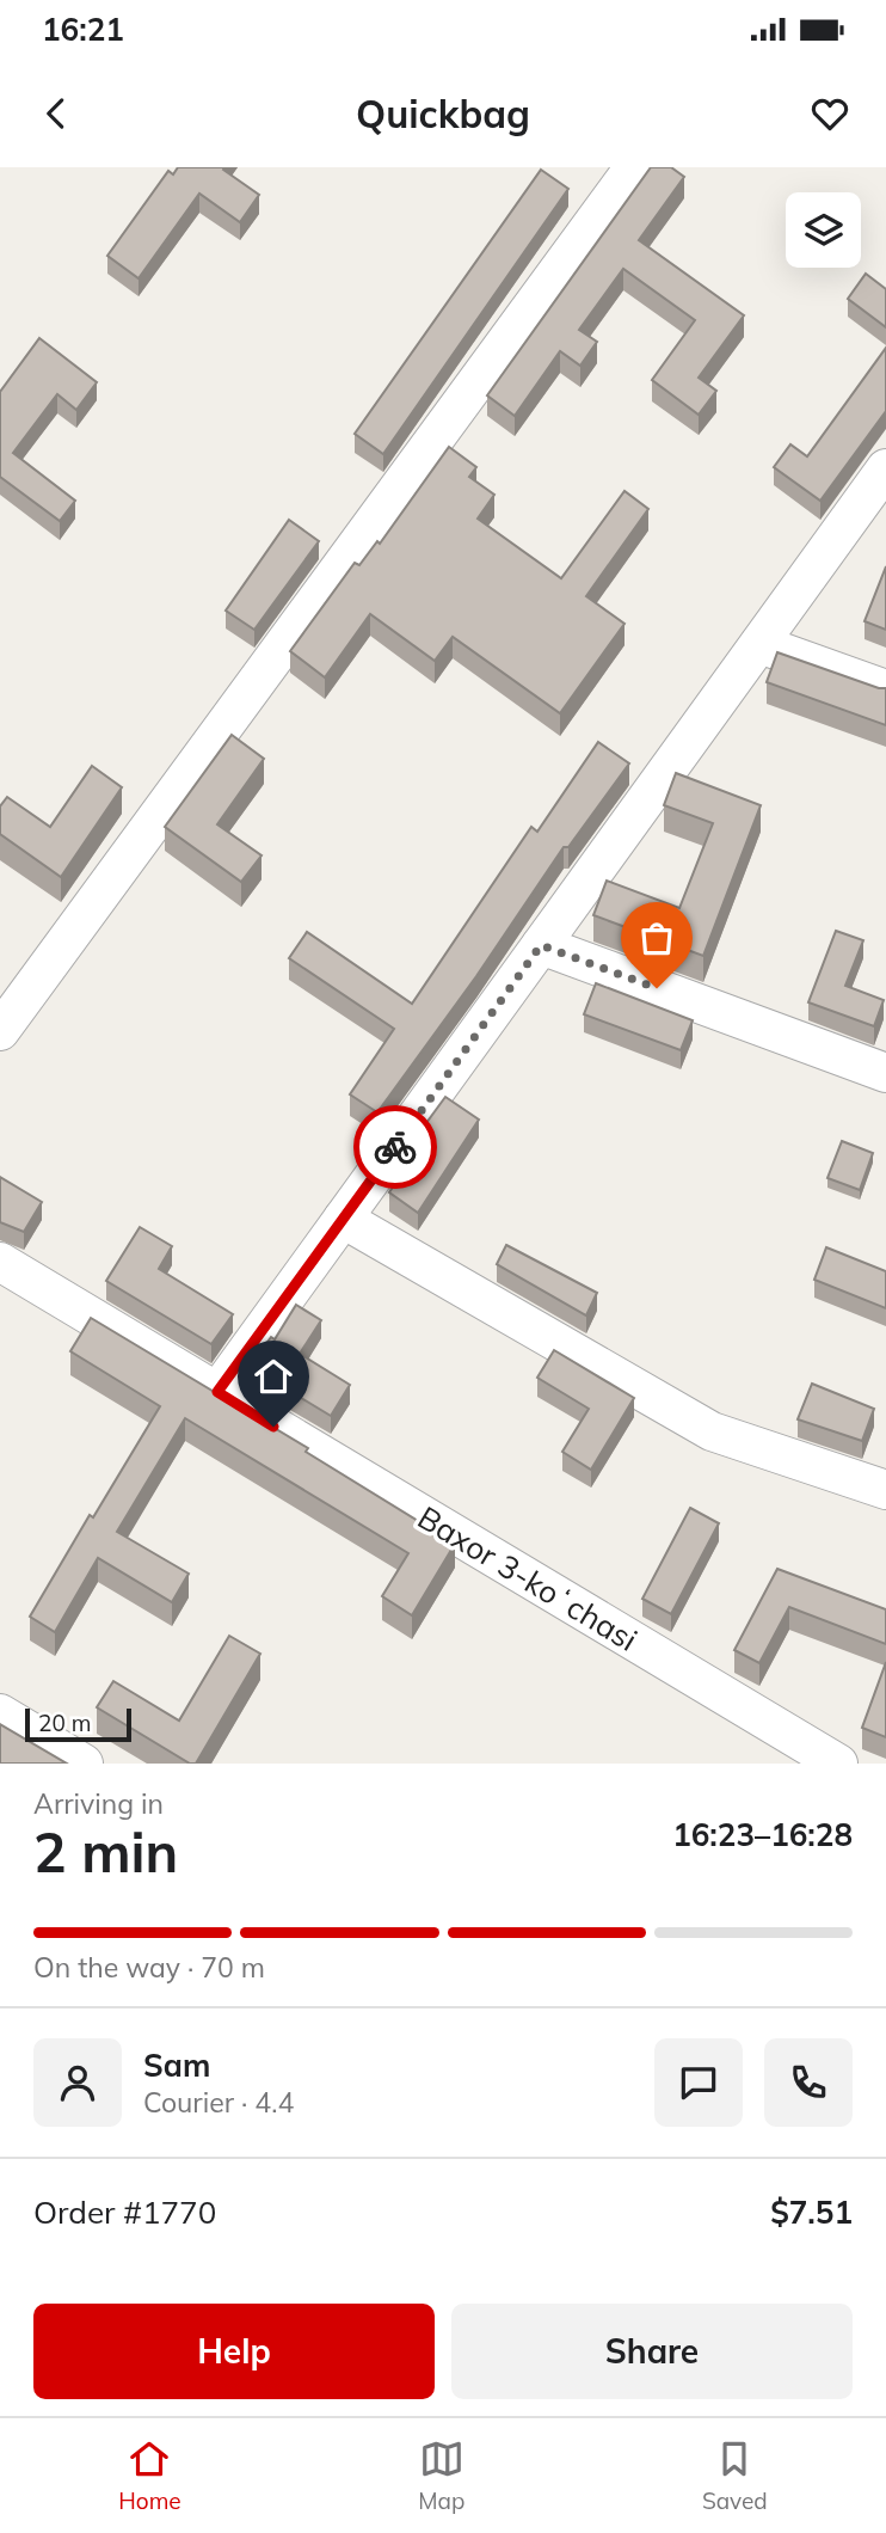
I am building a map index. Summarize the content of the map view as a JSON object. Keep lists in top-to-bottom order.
{
  "streets": {
    "street": ["Baxor 3-koʻchasi"]
  },
  "scale_bar": "20 m",
  "page": {
    "status": "16:21",
    "header": "Quickbag",
    "scale": "20 m",
    "heading": ["2 min", "Arriving in", "16:23–16:28"],
    "panel": [
      "Sam",
      "Courier · 4.4",
      "Order #1770",
      "$7.51"
    ],
    "bar": "On the way · 70 m",
    "buttons": ["Help", "Share"],
    "tabs": ["Home", "Map", "Saved"]
  }
}
